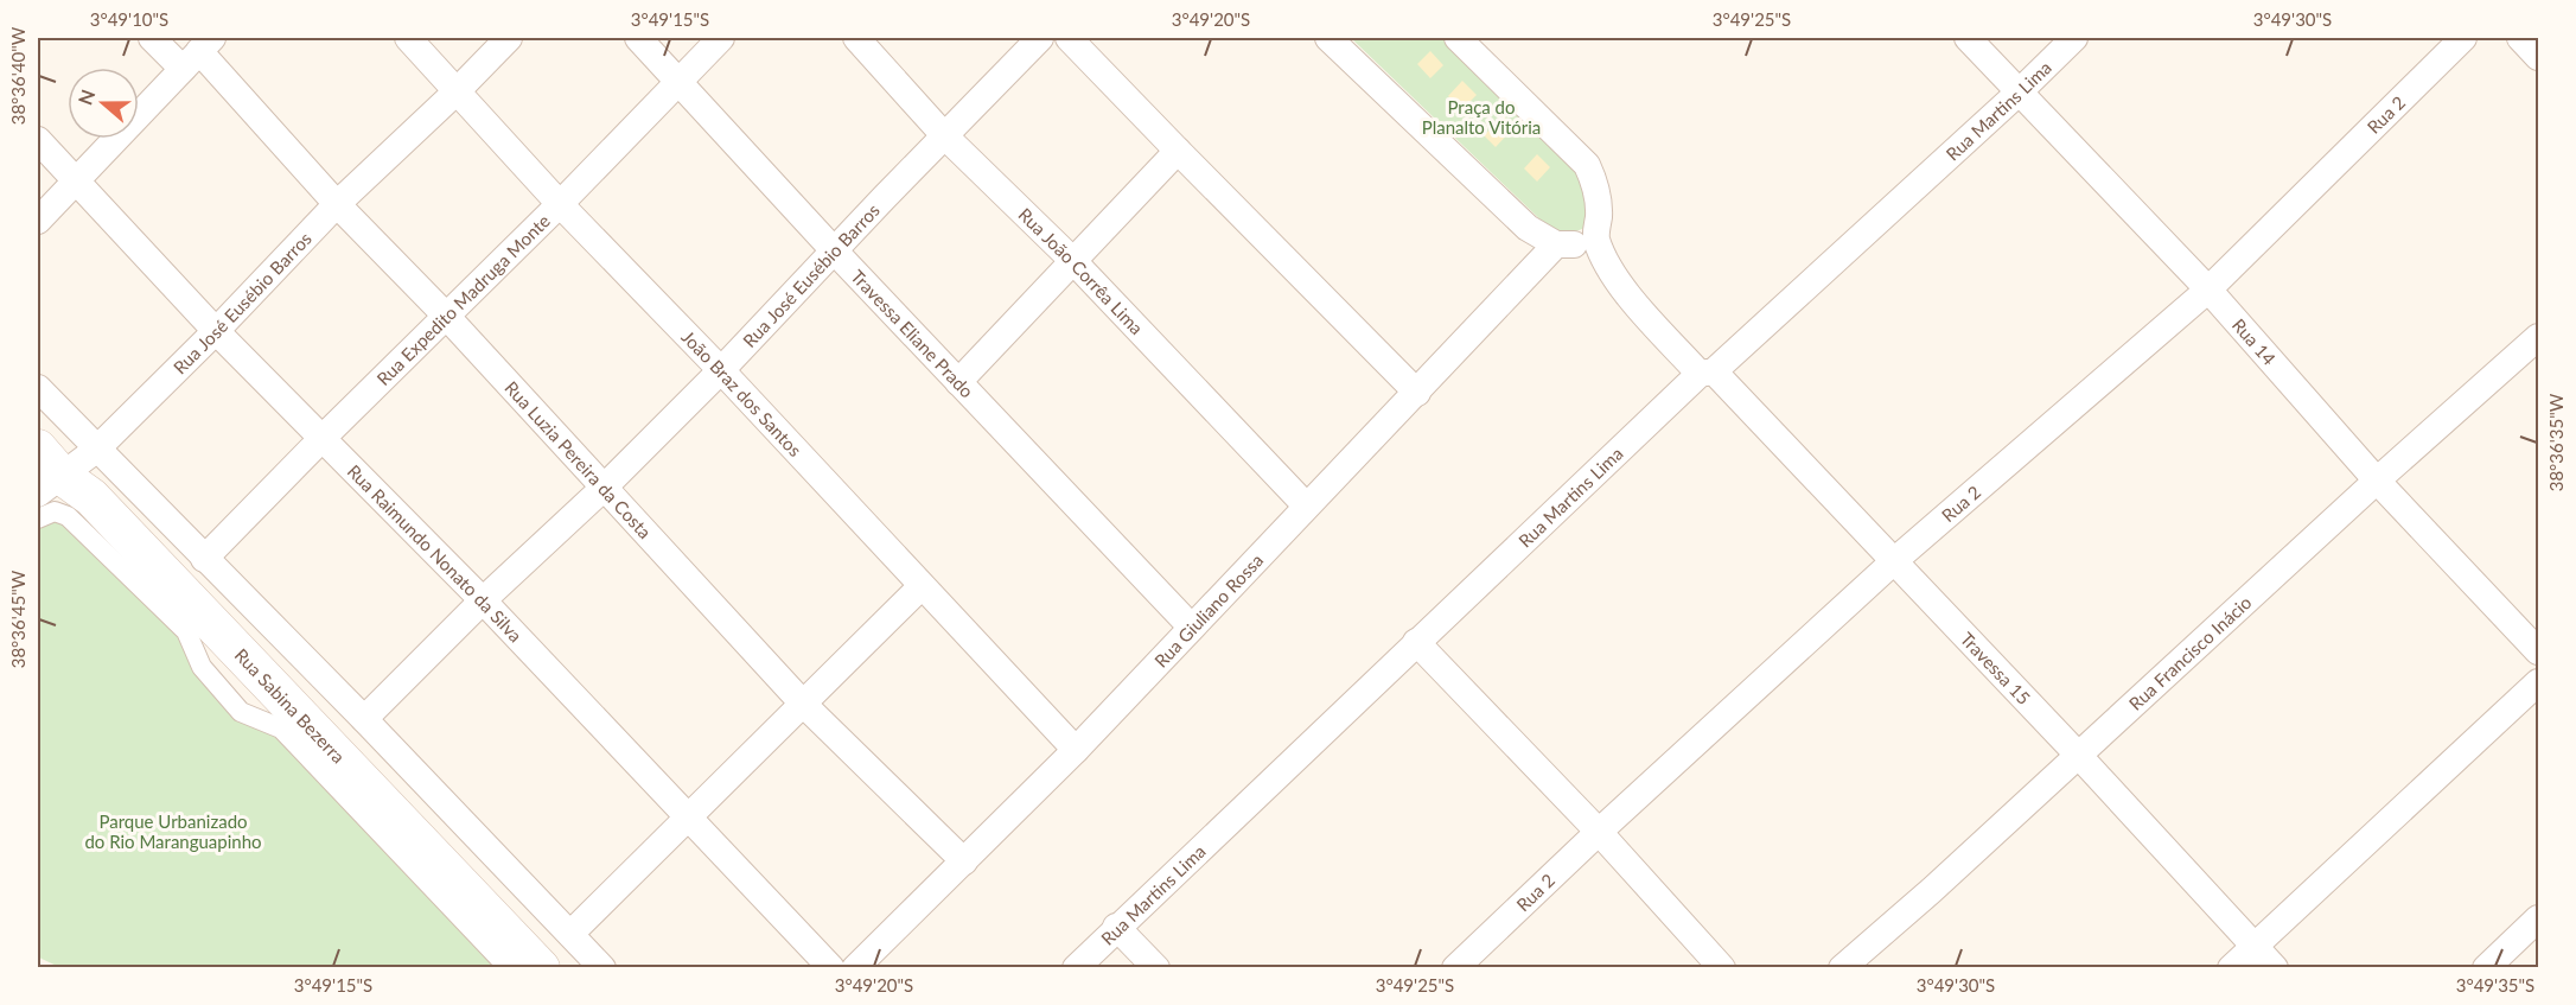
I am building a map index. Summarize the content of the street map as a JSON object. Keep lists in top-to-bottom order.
{
  "streets": {
    "main road": ["Rua Sabina Bezerra"],
    "street": [
      "Rua Martins Lima",
      "Rua 2",
      "Rua João Corrêa Lima",
      "Rua José Eusébio Barros",
      "Rua Expedito Madruga Monte",
      "Travessa Eliane Prado",
      "Rua 14",
      "João Braz dos Santos",
      "Rua Luzia Pereira da Costa",
      "Rua Raimundo Nonato da Silva",
      "Rua Giuliano Rossa",
      "Rua Francisco Inácio",
      "Travessa 15"
    ]
  },
  "crossings": [
    ["Rua Martins Lima", "Rua 14"],
    ["Rua Martins Lima", "Travessa 15"],
    ["Rua 2", "Rua 14"],
    ["Rua 2", "Travessa 15"],
    ["Rua João Corrêa Lima", "Rua José Eusébio Barros"],
    ["Rua João Corrêa Lima", "Rua Giuliano Rossa"],
    ["Rua José Eusébio Barros", "Travessa Eliane Prado"],
    ["Rua José Eusébio Barros", "João Braz dos Santos"],
    ["Rua José Eusébio Barros", "Rua Luzia Pereira da Costa"],
    ["Rua José Eusébio Barros", "Rua Raimundo Nonato da Silva"],
    ["Rua José Eusébio Barros", "Rua Sabina Bezerra"],
    ["Rua Expedito Madruga Monte", "Travessa Eliane Prado"],
    ["Rua Expedito Madruga Monte", "João Braz dos Santos"],
    ["Rua Expedito Madruga Monte", "Rua Luzia Pereira da Costa"],
    ["Rua Expedito Madruga Monte", "Rua Raimundo Nonato da Silva"],
    ["Travessa Eliane Prado", "Rua Giuliano Rossa"],
    ["Rua 14", "Rua Francisco Inácio"],
    ["João Braz dos Santos", "Rua Giuliano Rossa"],
    ["Rua Luzia Pereira da Costa", "Rua Giuliano Rossa"],
    ["Rua Francisco Inácio", "Travessa 15"]
  ],
  "parks": ["Praça do Planalto Vitória", "Parque Urbanizado do Rio Maranguapinho"],
  "north": "left",
  "coordinates": [
    "3°49'10\"S",
    "3°49'15\"S",
    "3°49'20\"S",
    "3°49'25\"S",
    "3°49'30\"S",
    "38°36'40\"W",
    "38°36'35\"W",
    "38°36'45\"W",
    "3°49'35\"S"
  ]
}
